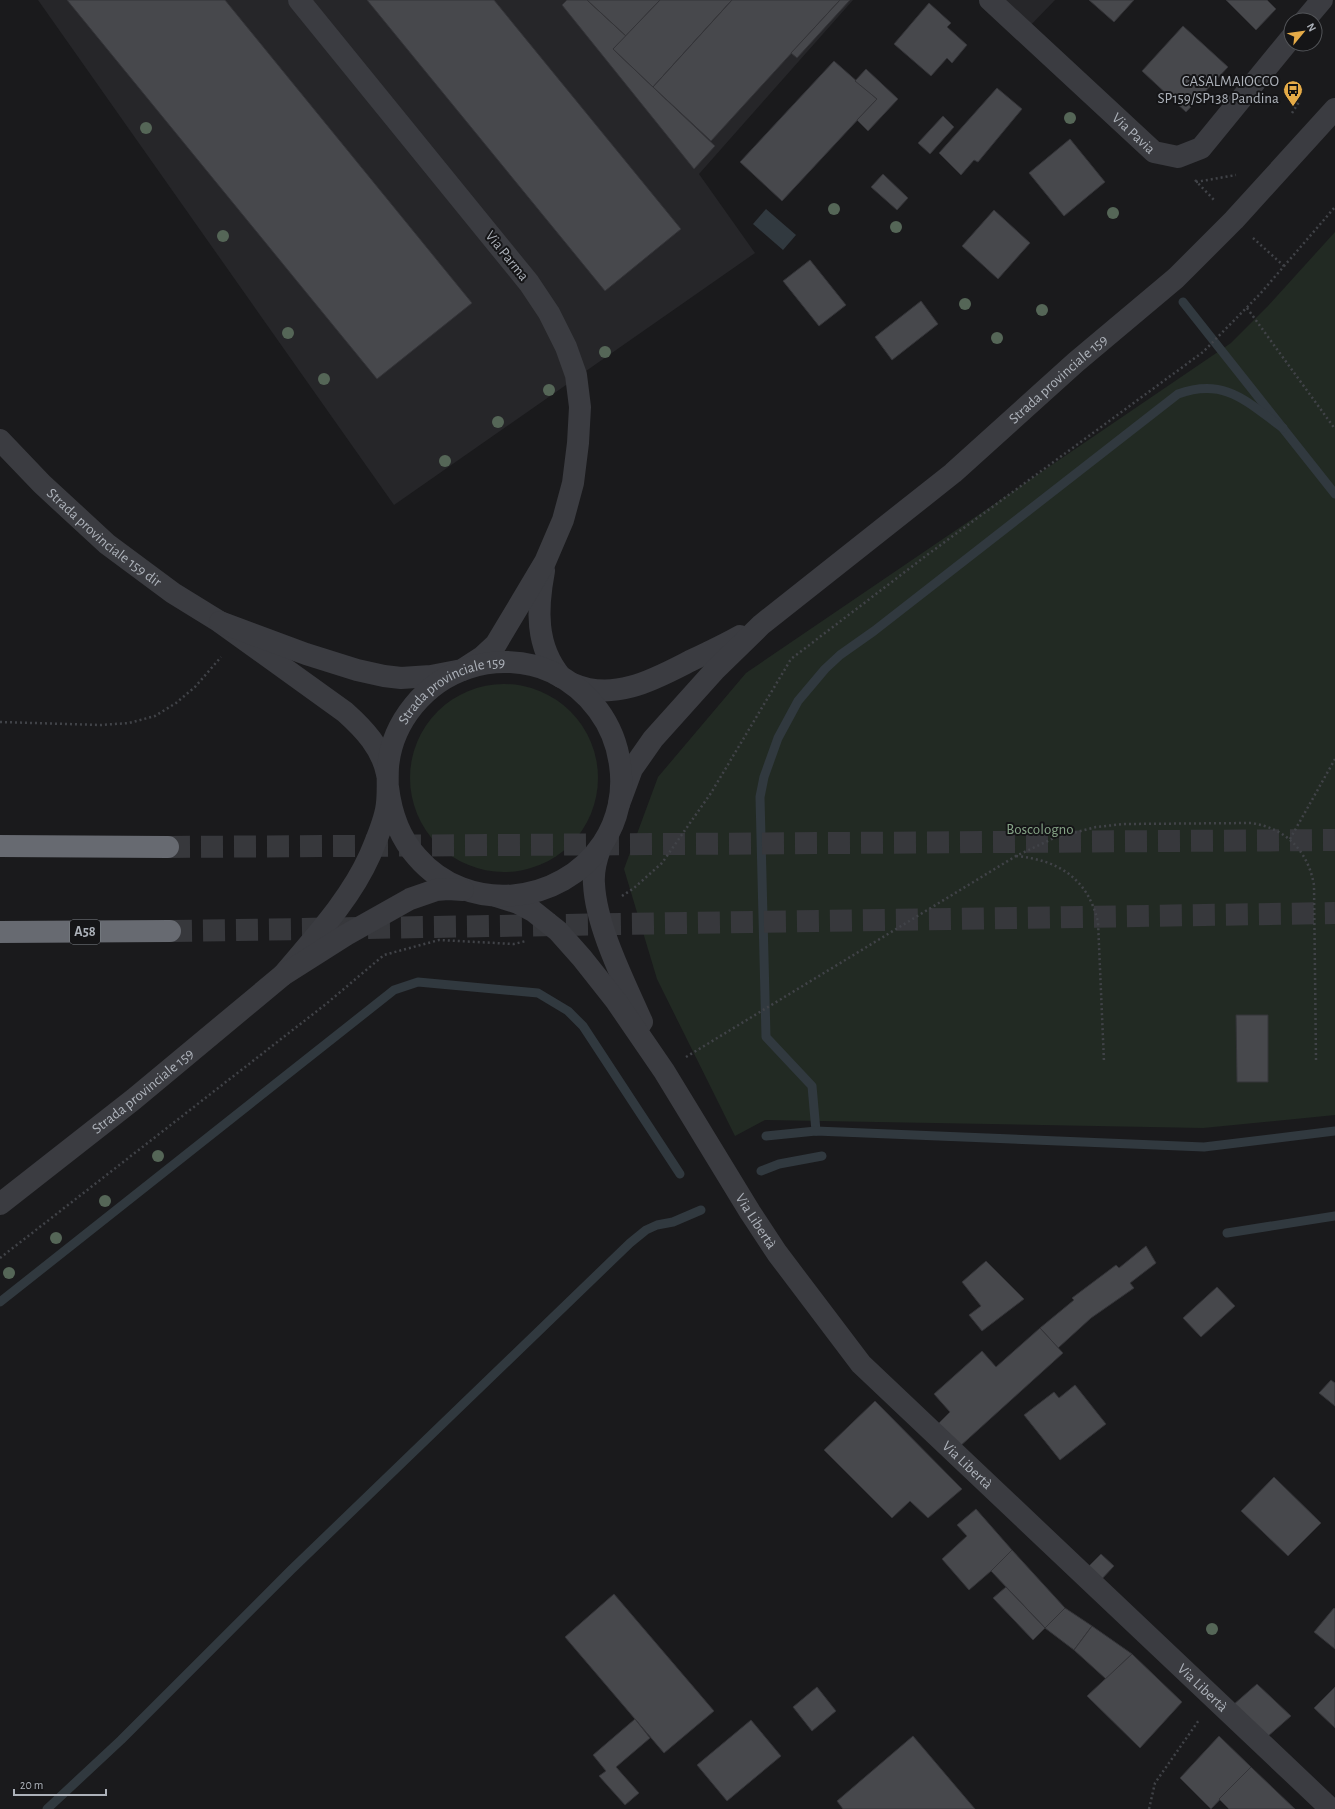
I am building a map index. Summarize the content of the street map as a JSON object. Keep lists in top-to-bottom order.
{
  "streets": {
    "highway": ["A58"],
    "street": [
      "Via Pavia",
      "Via Parma",
      "Strada provinciale 159",
      "Strada provinciale 159 dir",
      "Via Libertà"
    ]
  },
  "crossings": [
    ["Strada provinciale 159", "Strada provinciale 159 dir"]
  ],
  "parks": ["Boscologno"],
  "places": {
    "bus stop": ["CASALMAIOCCO SP159/SP138 Pandina"]
  },
  "scale_bar": "20 m",
  "north": "top right"
}
